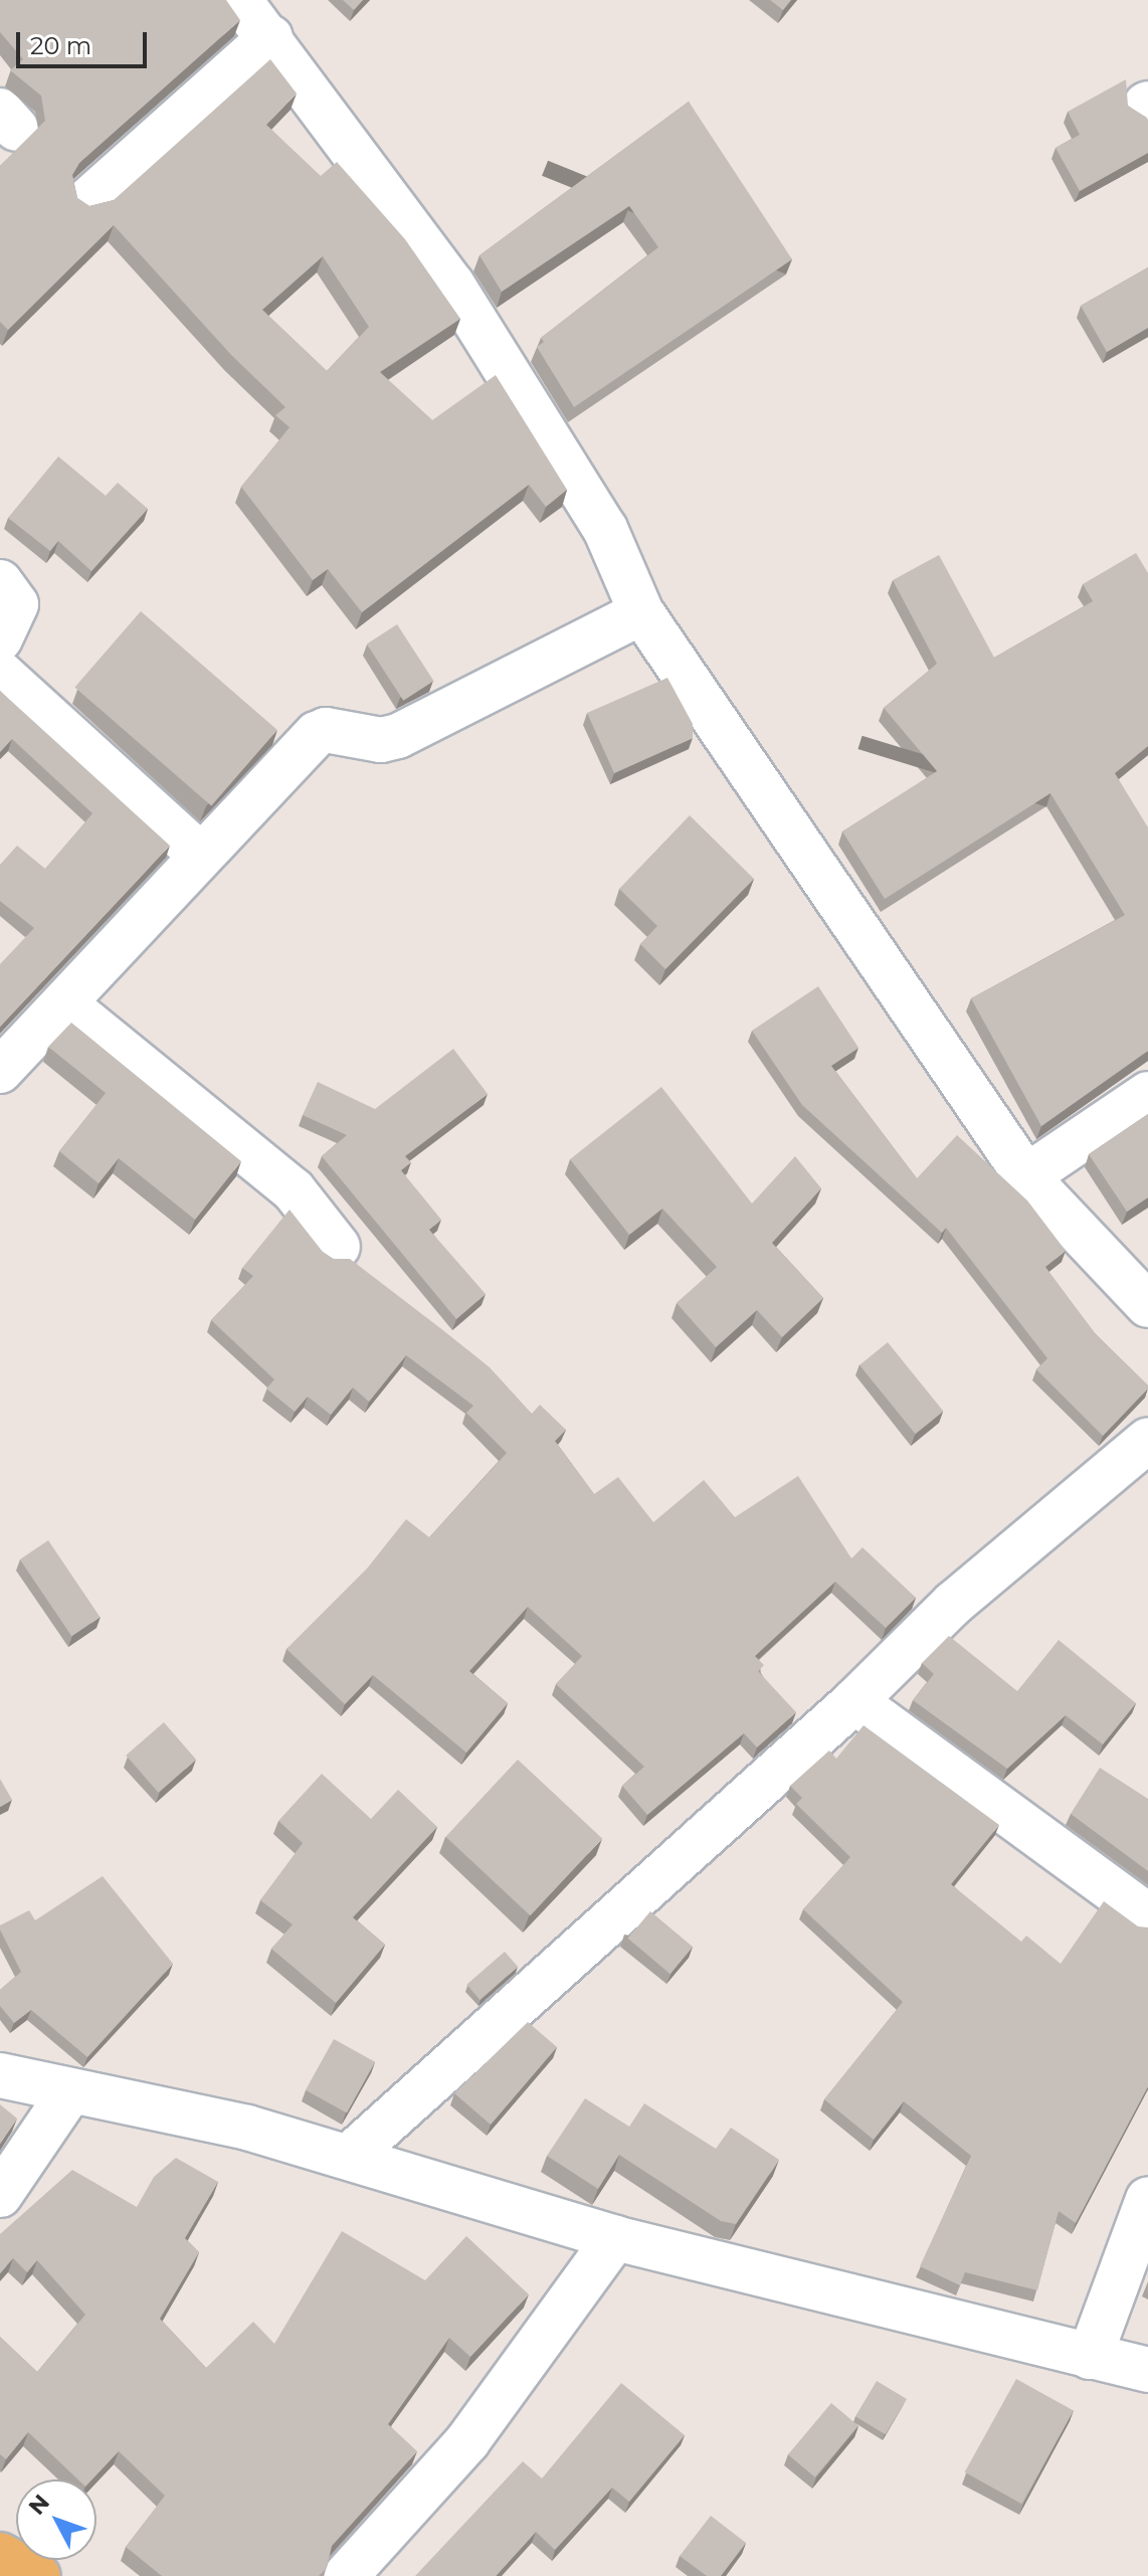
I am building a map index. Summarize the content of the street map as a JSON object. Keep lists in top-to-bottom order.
{
  "scale_bar": "20 m",
  "north": "top left"
}
